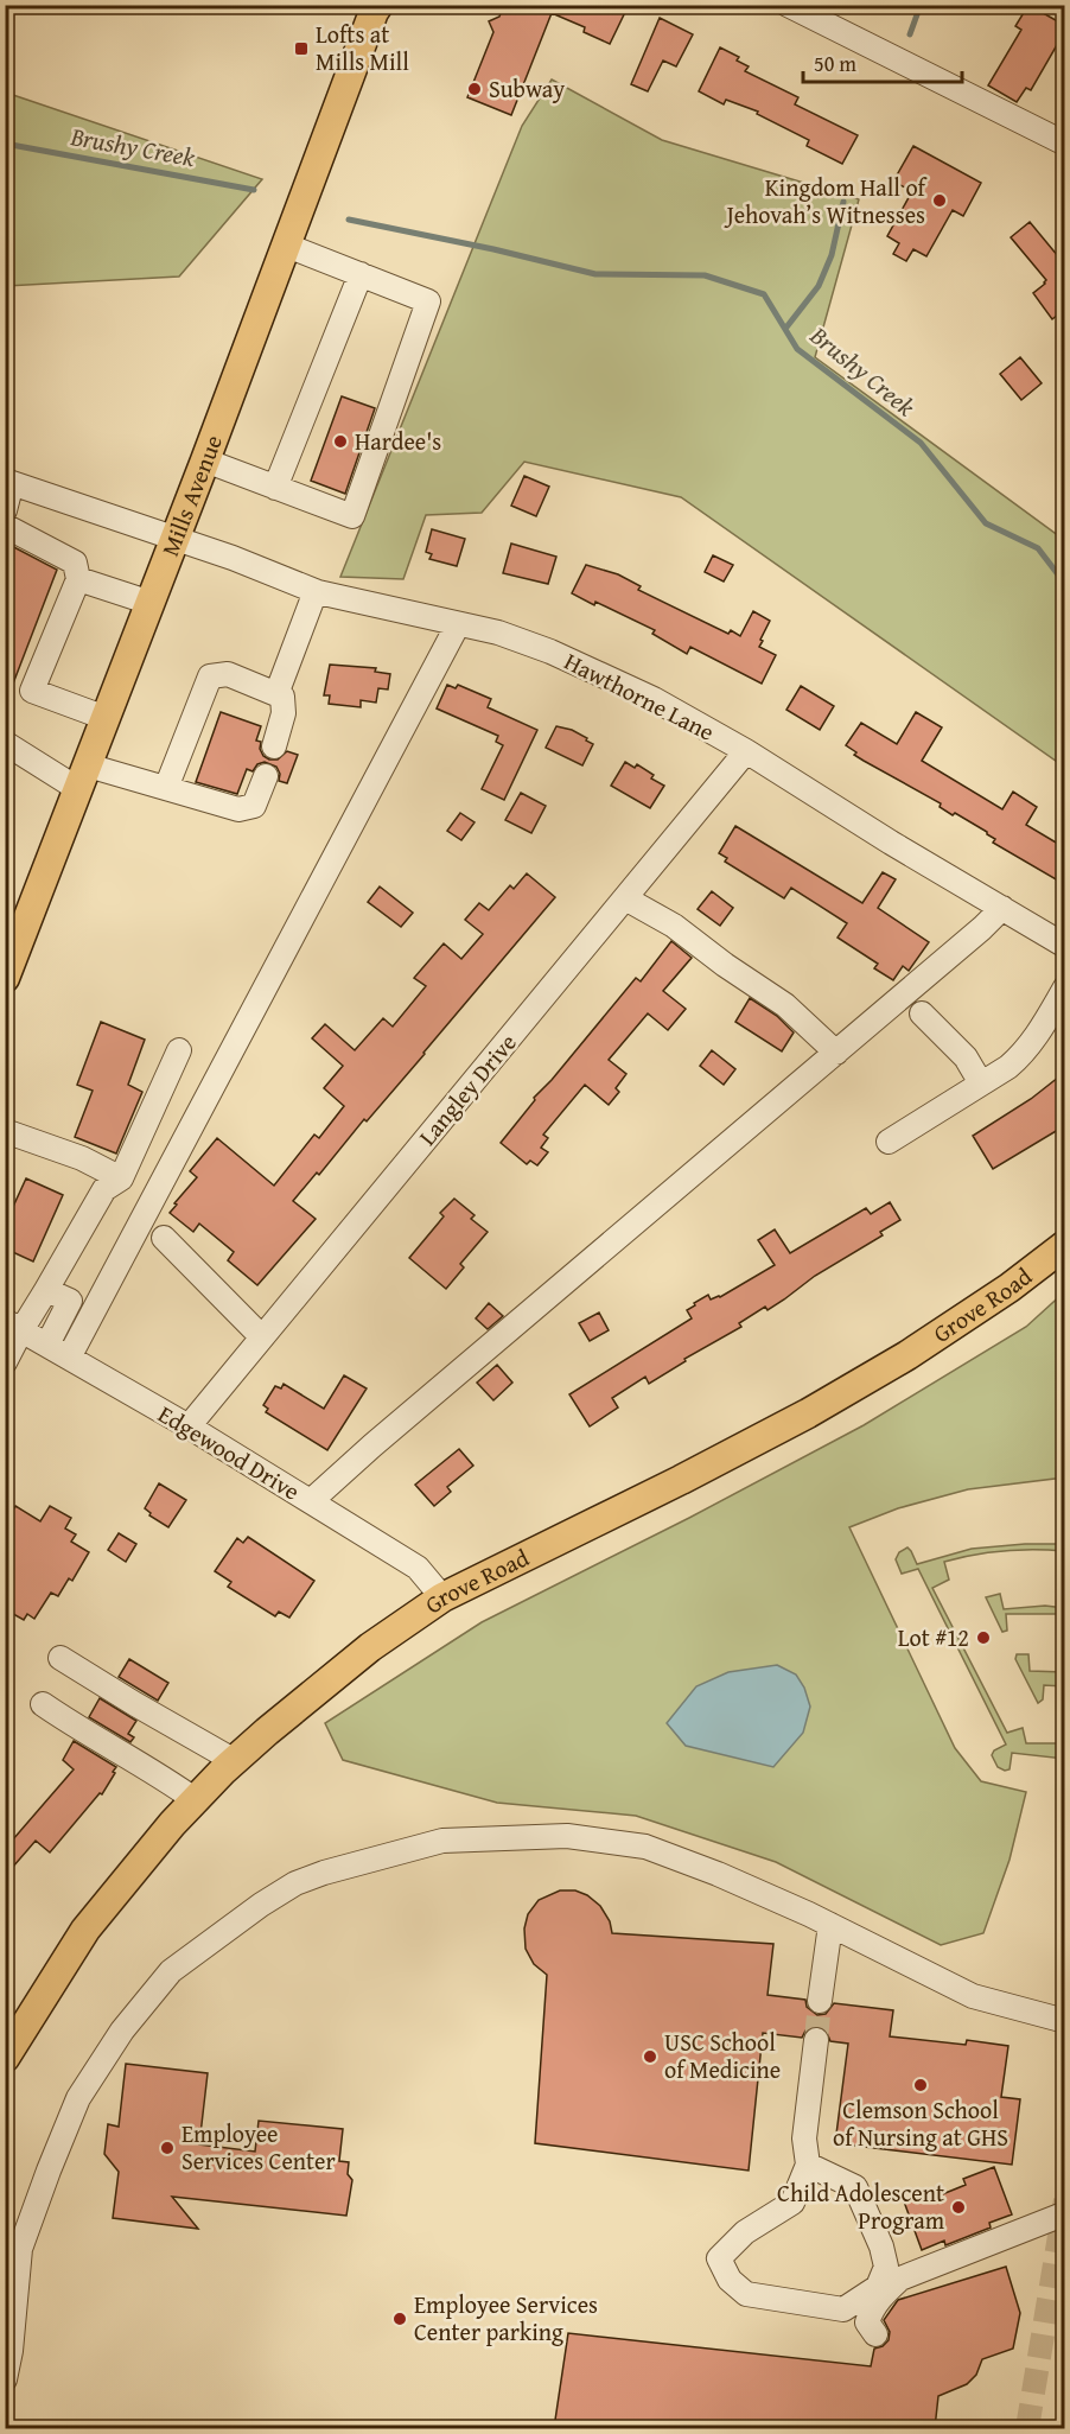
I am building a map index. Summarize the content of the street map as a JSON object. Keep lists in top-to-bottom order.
{
  "streets": {
    "main road": ["Mills Avenue", "Grove Road"],
    "street": ["Hawthorne Lane", "Langley Drive", "Edgewood Drive"]
  },
  "crossings": [
    ["Mills Avenue", "Hawthorne Lane"],
    ["Hawthorne Lane", "Langley Drive"],
    ["Langley Drive", "Edgewood Drive"],
    ["Grove Road", "Edgewood Drive"]
  ],
  "water": ["Brushy Creek"],
  "places": {
    "transit": ["Lofts at Mills Mill"],
    "other": [
      "Subway",
      "Kingdom Hall of Jehovah’s Witnesses",
      "Hardee's",
      "Lot #12",
      "USC School of Medicine",
      "Clemson School of Nursing at GHS",
      "Employee Services Center",
      "Child Adolescent Program",
      "Employee Services Center parking"
    ]
  },
  "scale_bar": "50 m"
}
